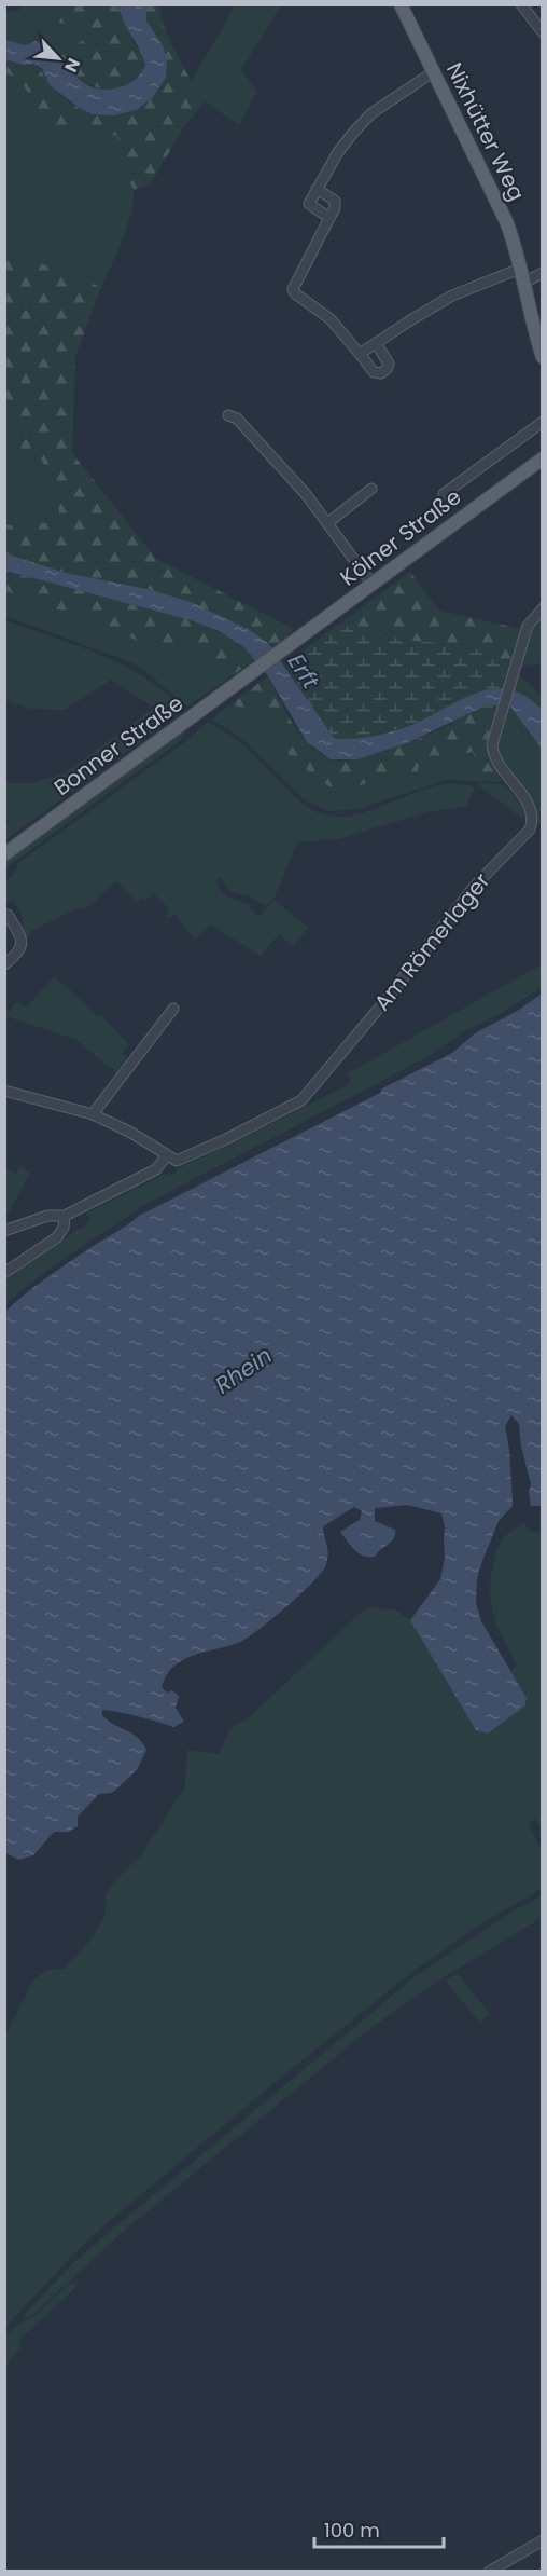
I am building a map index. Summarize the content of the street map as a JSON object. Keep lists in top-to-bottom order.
{
  "streets": {
    "main road": ["Nixhütter Weg", "Kölner Straße", "Bonner Straße"],
    "street": ["Am Römerlager"]
  },
  "crossings": [
    ["Kölner Straße", "Bonner Straße"]
  ],
  "water": ["Erft", "Rhein"],
  "scale_bar": "100 m",
  "north": "bottom right"
}
